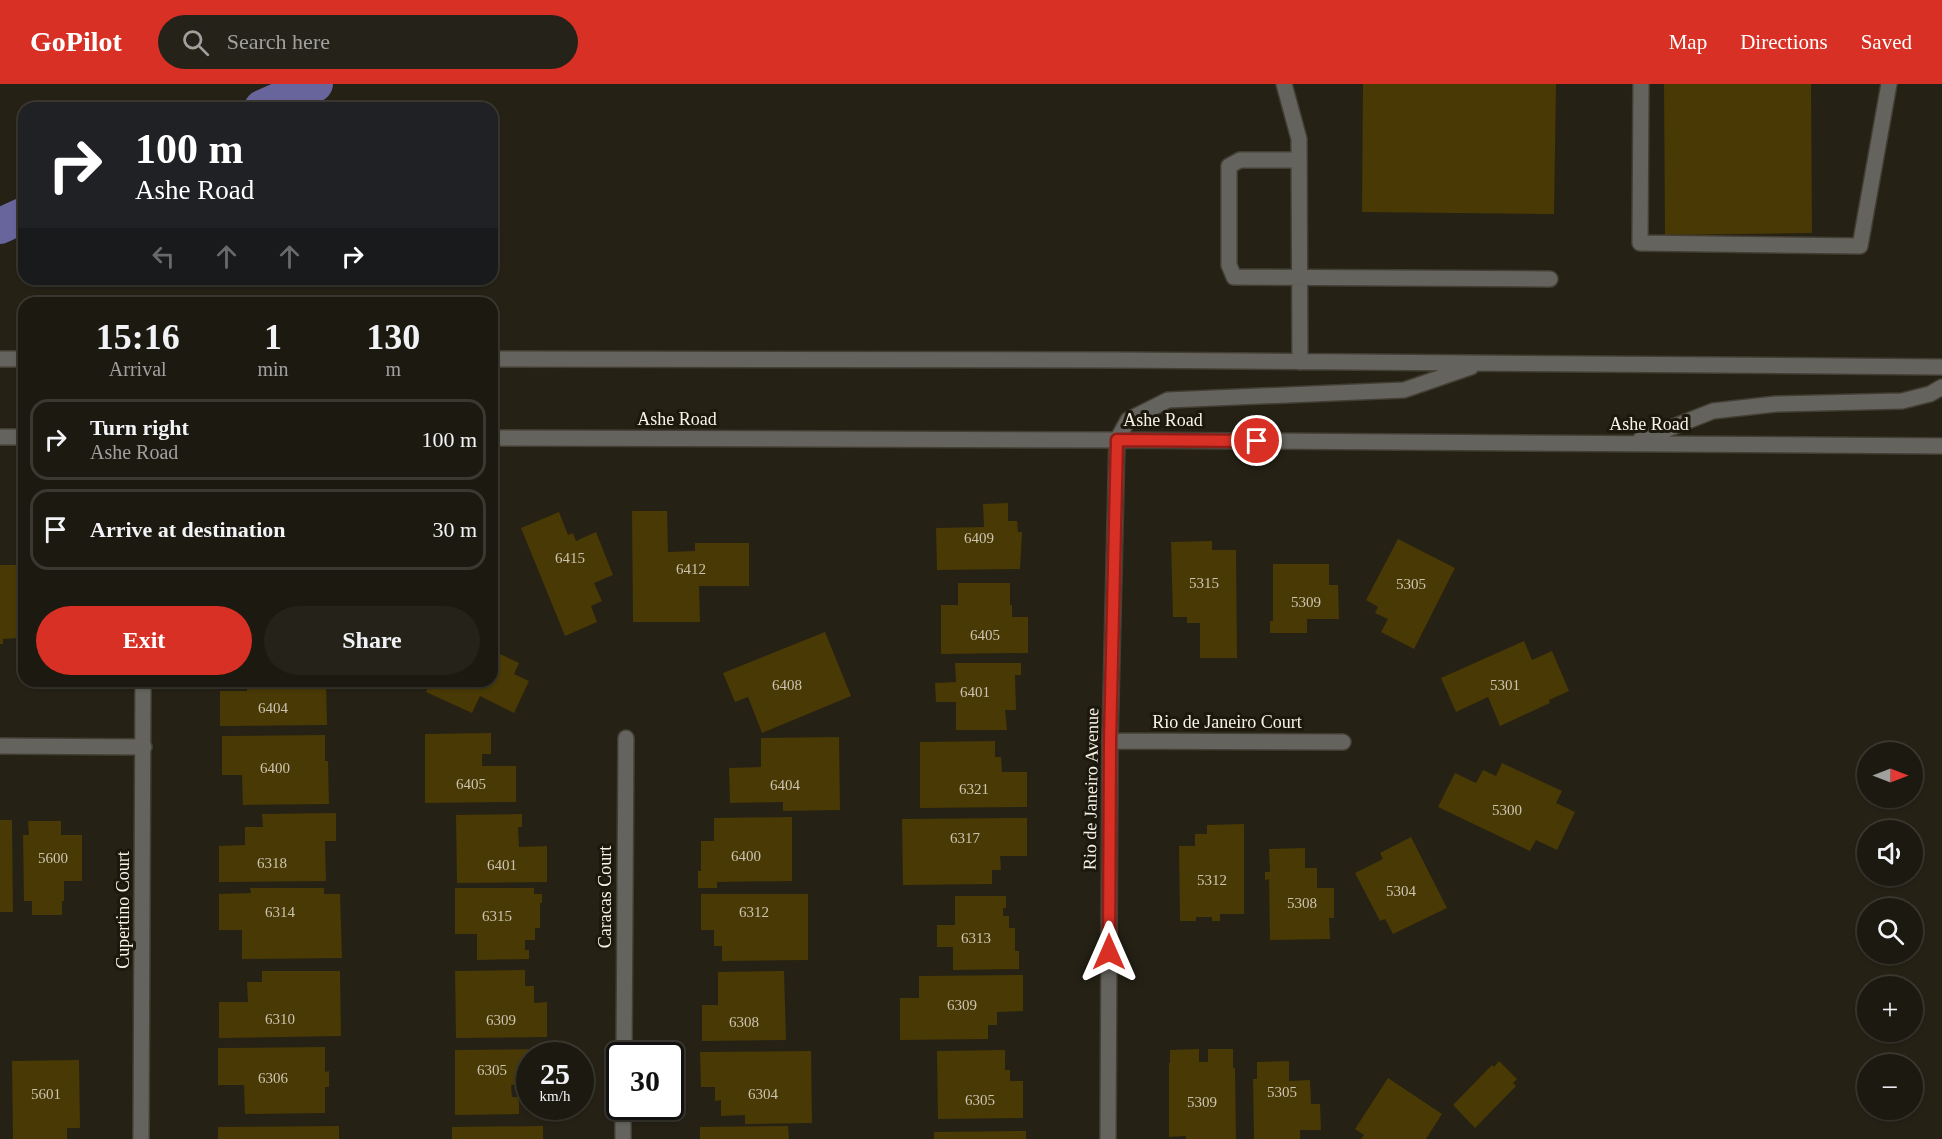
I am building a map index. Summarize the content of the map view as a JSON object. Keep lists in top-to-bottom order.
{
  "streets": {
    "street": [
      "Ashe Road",
      "Rio de Janeiro Court",
      "Rio de Janeiro Avenue",
      "Caracas Court",
      "Cupertino Court"
    ]
  },
  "crossings": [
    ["Ashe Road", "Rio de Janeiro Avenue"],
    ["Rio de Janeiro Court", "Rio de Janeiro Avenue"]
  ],
  "house_numbers": [
    "6409",
    "6415",
    "6412",
    "5315",
    "5305",
    "5309",
    "6405",
    "6408",
    "5301",
    "6401",
    "6404",
    "6400",
    "6405",
    "6404",
    "6321",
    "5300",
    "6317",
    "6400",
    "5600",
    "6318",
    "6401",
    "5312",
    "5304",
    "5308",
    "6314",
    "6312",
    "6315",
    "6313",
    "6309",
    "6310",
    "6309",
    "6308",
    "6305",
    "6306",
    "5305",
    "5601",
    "6304",
    "6305",
    "5309"
  ],
  "north": "right",
  "page": {
    "header": "GoPilot",
    "search": "Search here",
    "nav": ["Map", "Directions", "Saved"],
    "turn": ["100 m", "Ashe Road"],
    "eta": [
      "15:16",
      "Arrival",
      "1",
      "min",
      "130",
      "m"
    ],
    "list": [
      {
        "name": "Turn right",
        "note": "Ashe Road",
        "value": "100 m"
      },
      {
        "name": "Arrive at destination",
        "value": "30 m"
      }
    ],
    "buttons": ["Exit", "Share"],
    "map_buttons": ["+", "−"],
    "speed": "25 km/h",
    "limit": "30"
  }
}
